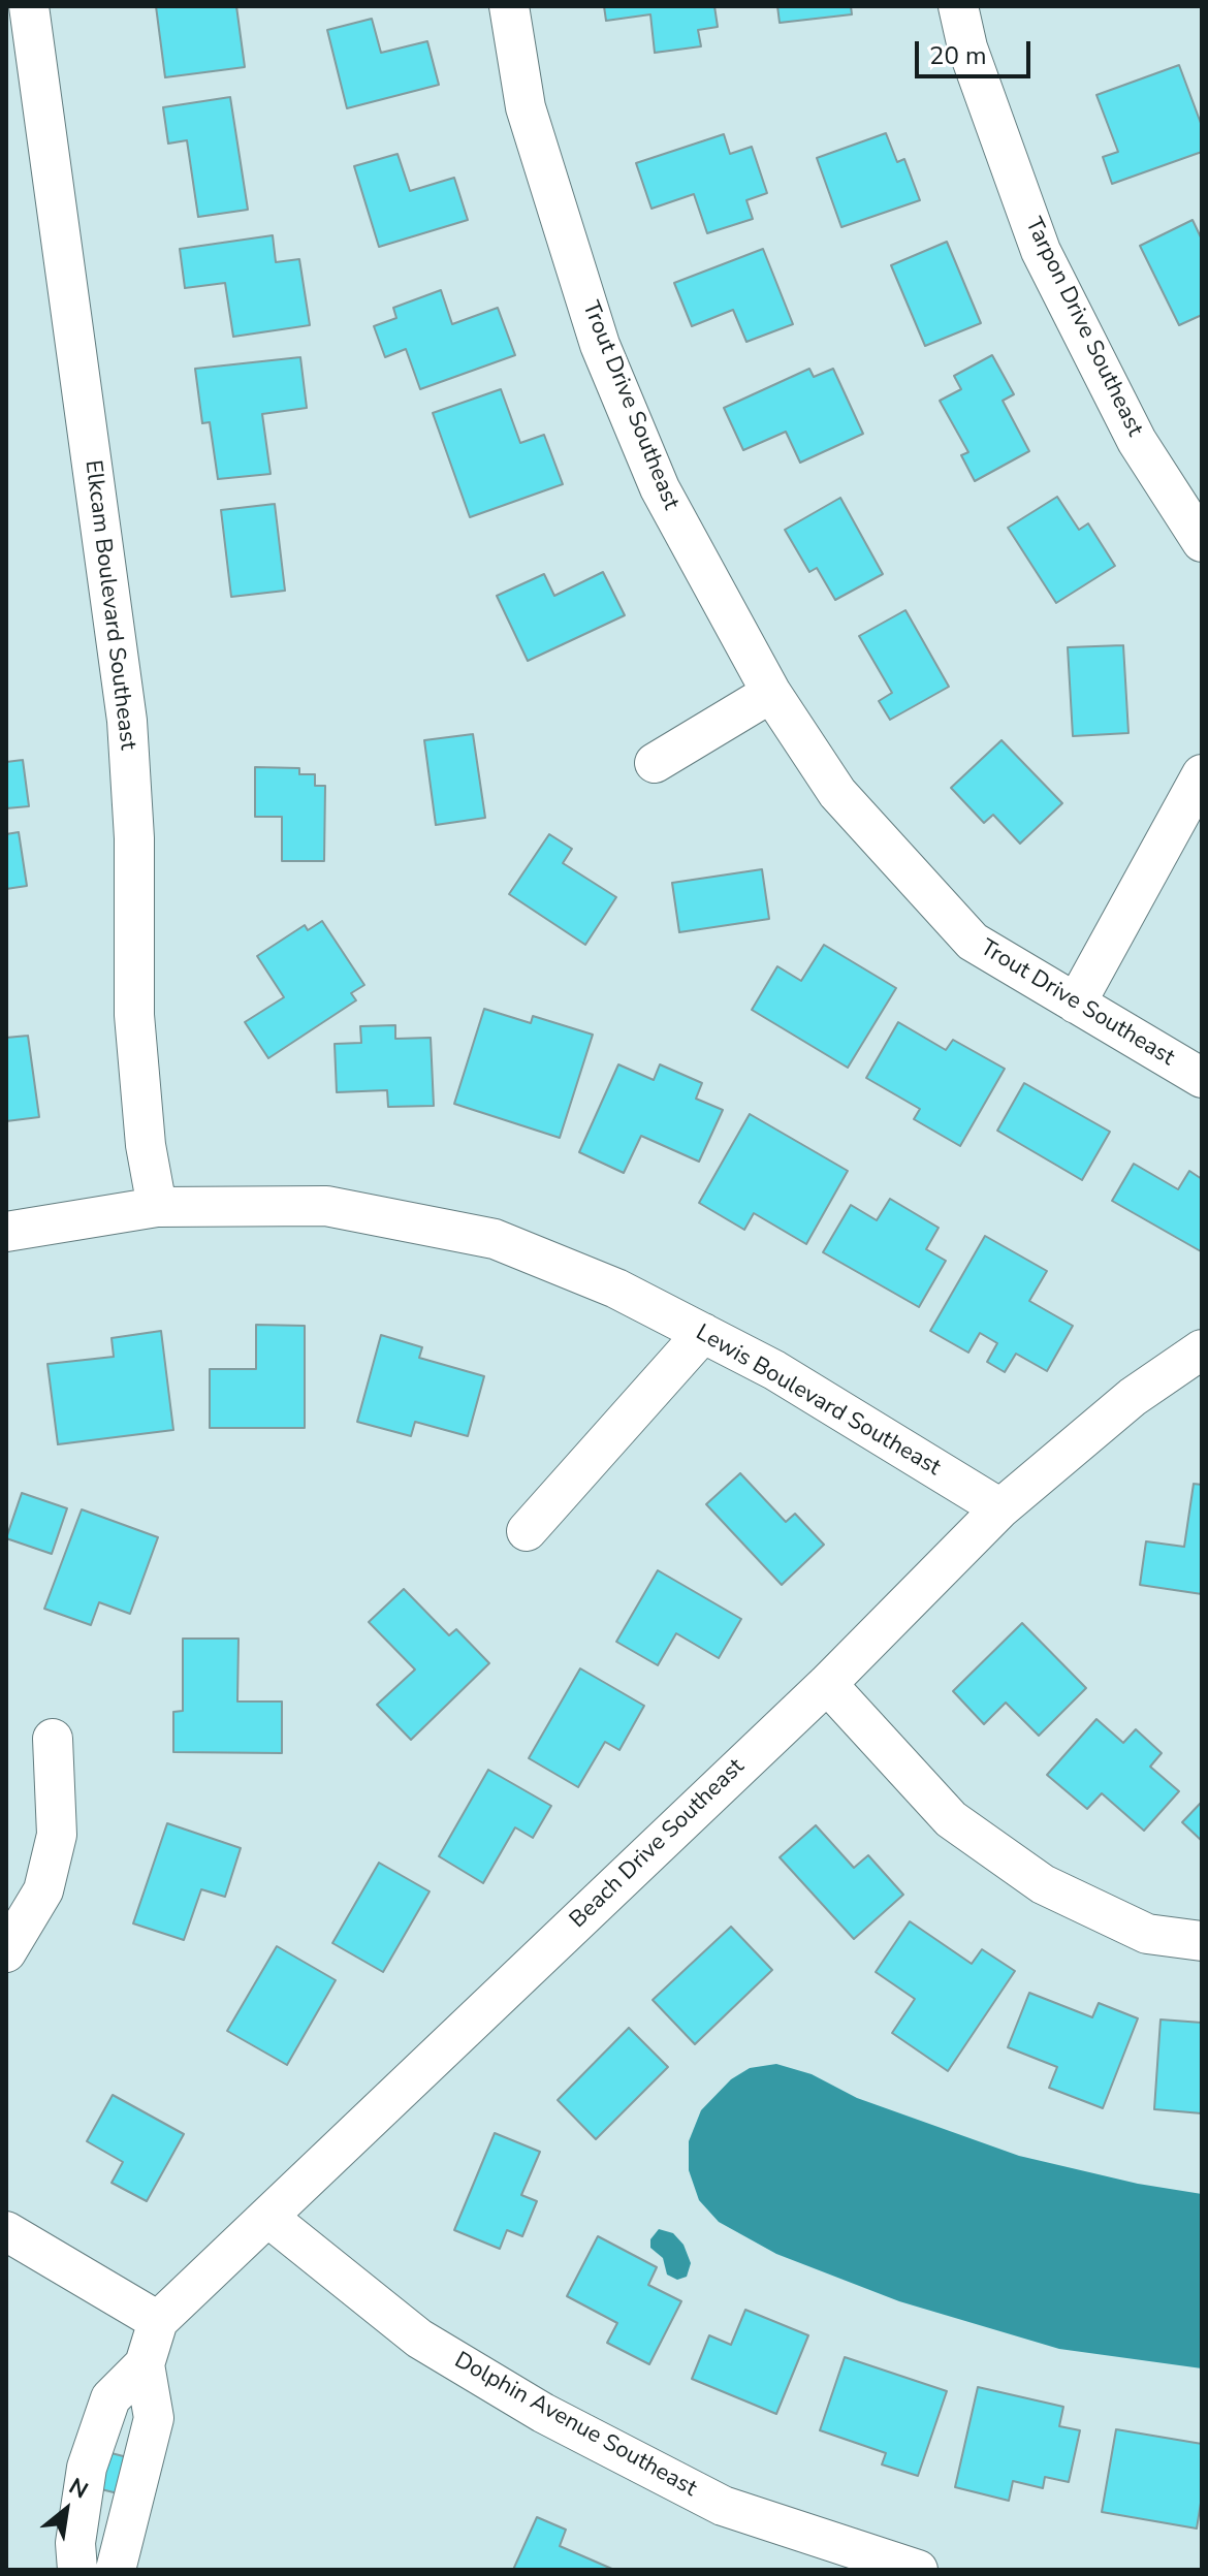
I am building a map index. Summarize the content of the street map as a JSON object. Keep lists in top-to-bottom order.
{
  "streets": {
    "street": [
      "Tarpon Drive Southeast",
      "Trout Drive Southeast",
      "Elkcam Boulevard Southeast",
      "Lewis Boulevard Southeast",
      "Beach Drive Southeast",
      "Dolphin Avenue Southeast"
    ]
  },
  "crossings": [
    ["Elkcam Boulevard Southeast", "Lewis Boulevard Southeast"],
    ["Lewis Boulevard Southeast", "Beach Drive Southeast"],
    ["Beach Drive Southeast", "Dolphin Avenue Southeast"]
  ],
  "scale_bar": "20 m",
  "north": "top right"
}
